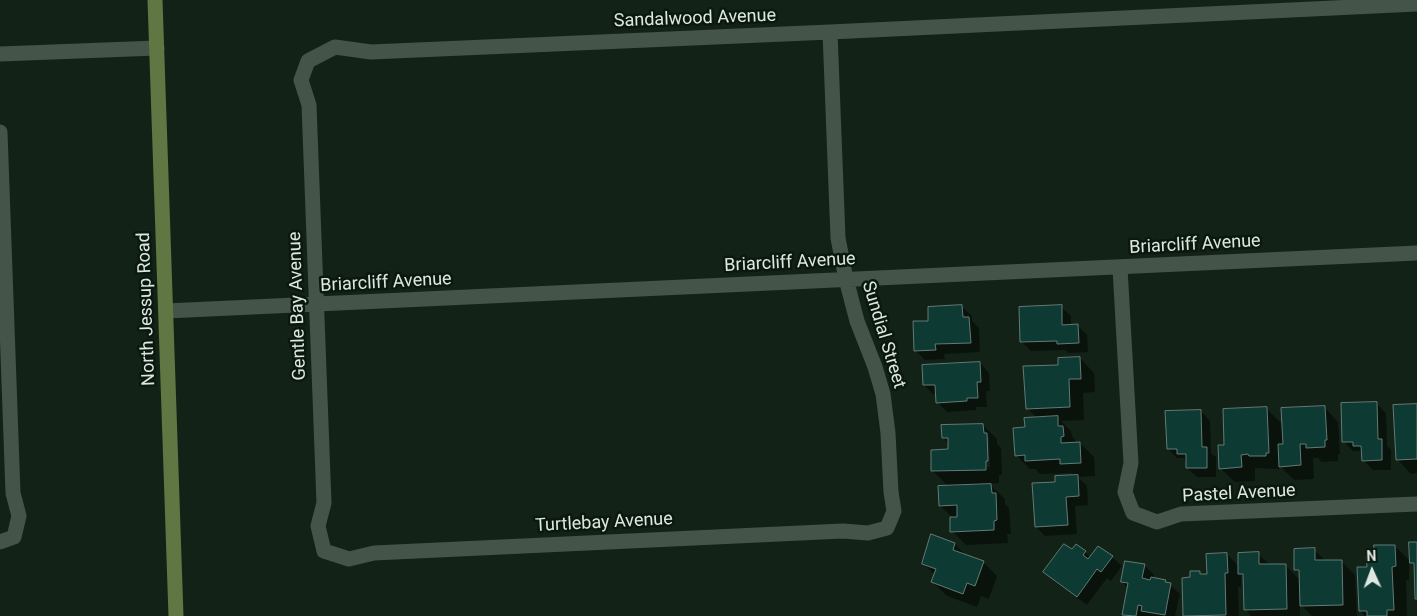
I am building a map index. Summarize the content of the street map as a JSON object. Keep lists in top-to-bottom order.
{
  "streets": {
    "street": [
      "Sandalwood Avenue",
      "Briarcliff Avenue",
      "Gentle Bay Avenue",
      "North Jessup Road",
      "Sundial Street",
      "Pastel Avenue",
      "Turtlebay Avenue"
    ]
  },
  "crossings": [
    ["Sandalwood Avenue", "Gentle Bay Avenue"],
    ["Sandalwood Avenue", "Sundial Street"],
    ["Briarcliff Avenue", "Gentle Bay Avenue"],
    ["Briarcliff Avenue", "North Jessup Road"],
    ["Briarcliff Avenue", "Sundial Street"],
    ["Briarcliff Avenue", "Pastel Avenue"],
    ["Gentle Bay Avenue", "Turtlebay Avenue"],
    ["Sundial Street", "Turtlebay Avenue"]
  ],
  "north": "top"
}
